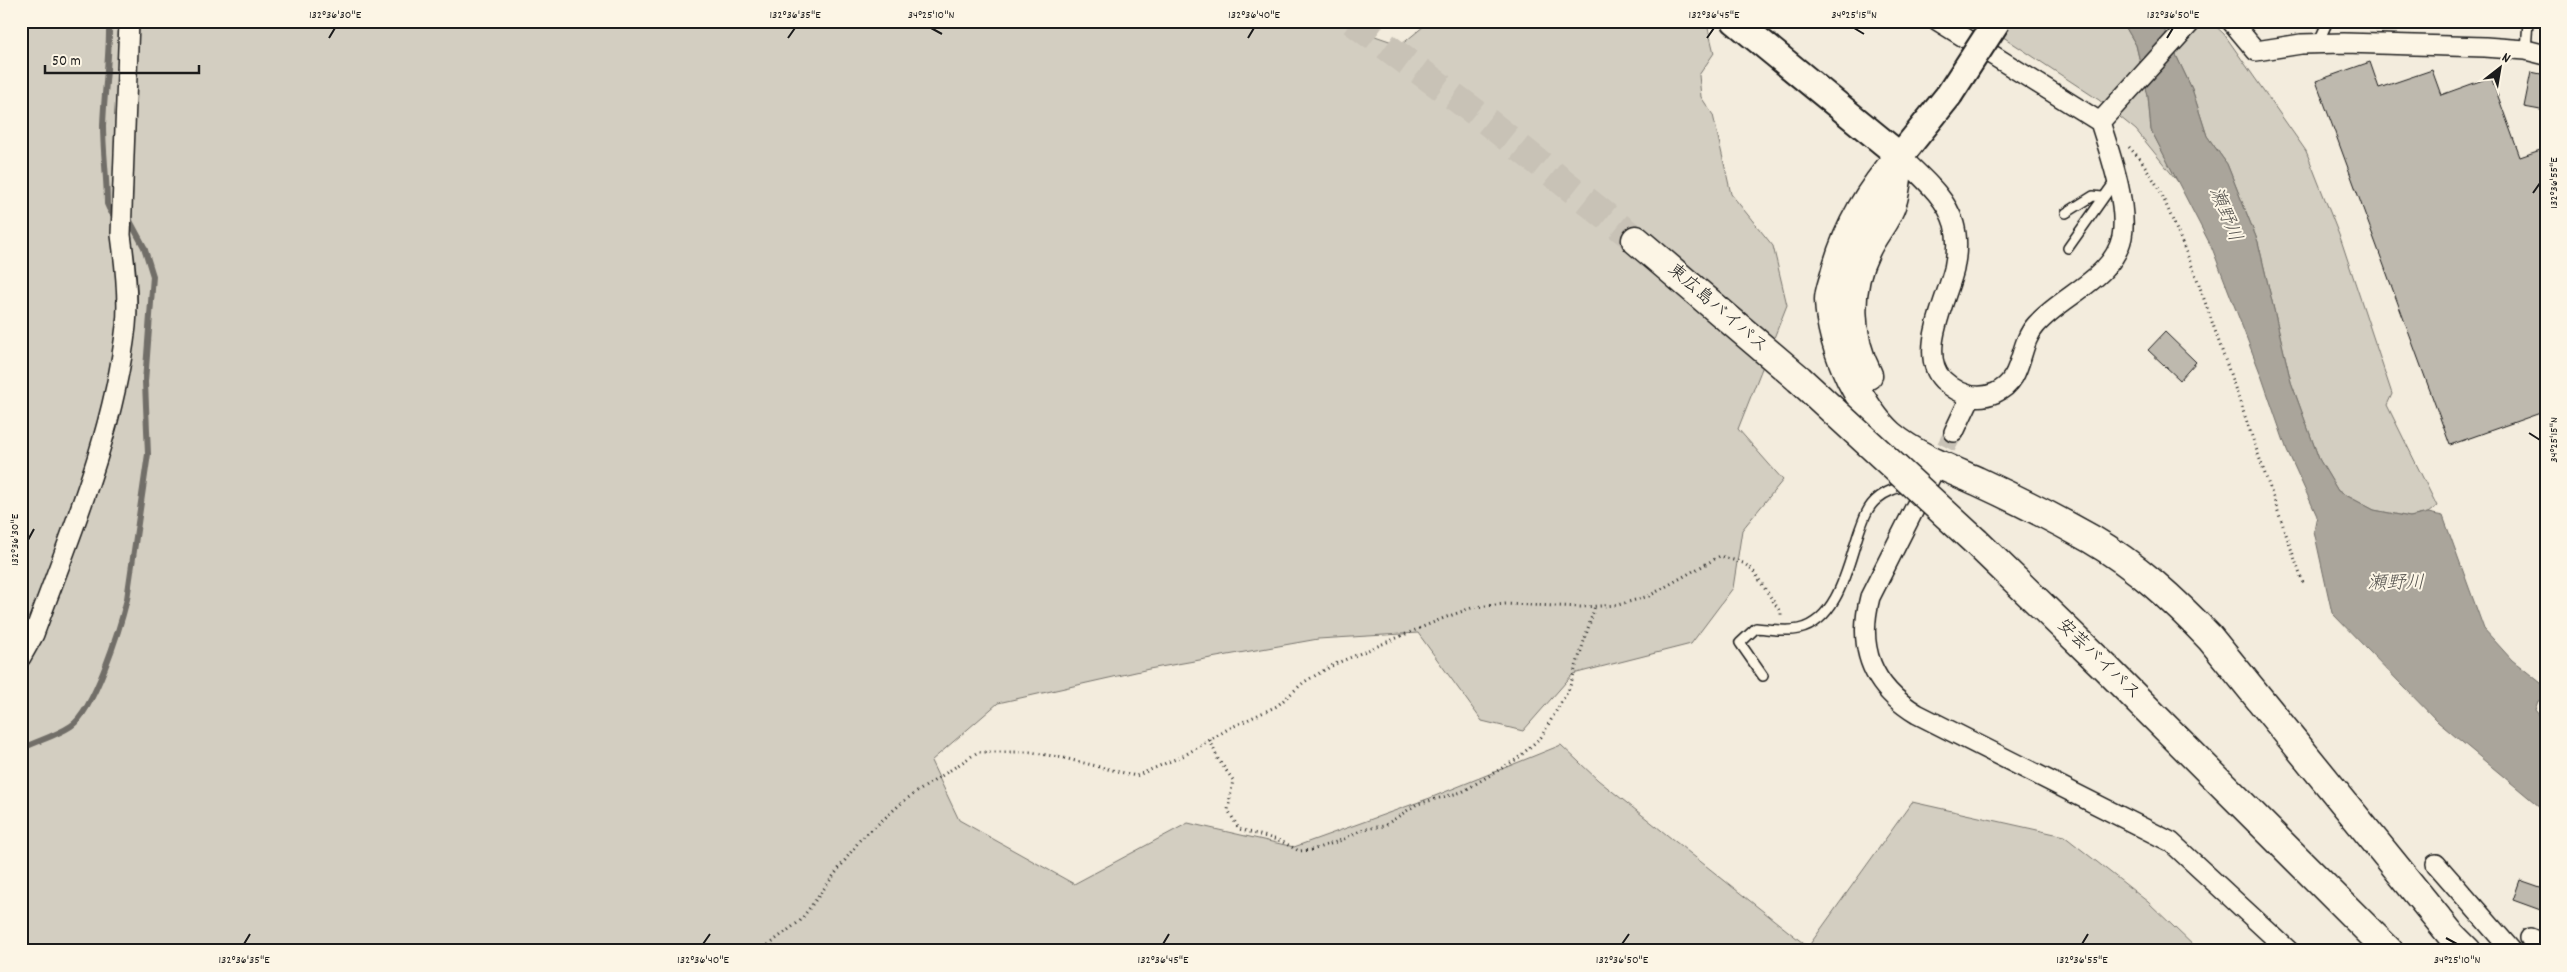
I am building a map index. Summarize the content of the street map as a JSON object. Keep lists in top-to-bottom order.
{
  "streets": {
    "highway": ["東広島バイパス", "安芸バイパス"]
  },
  "crossings": [
    ["東広島バイパス", "安芸バイパス"]
  ],
  "water": ["瀬野川"],
  "scale_bar": "50 m",
  "north": "top right",
  "coordinates": [
    "132°36'30\"E",
    "132°36'35\"E",
    "34°25'10\"N",
    "132°36'40\"E",
    "132°36'45\"E",
    "34°25'15\"N",
    "132°36'50\"E",
    "132°36'55\"E"
  ]
}
